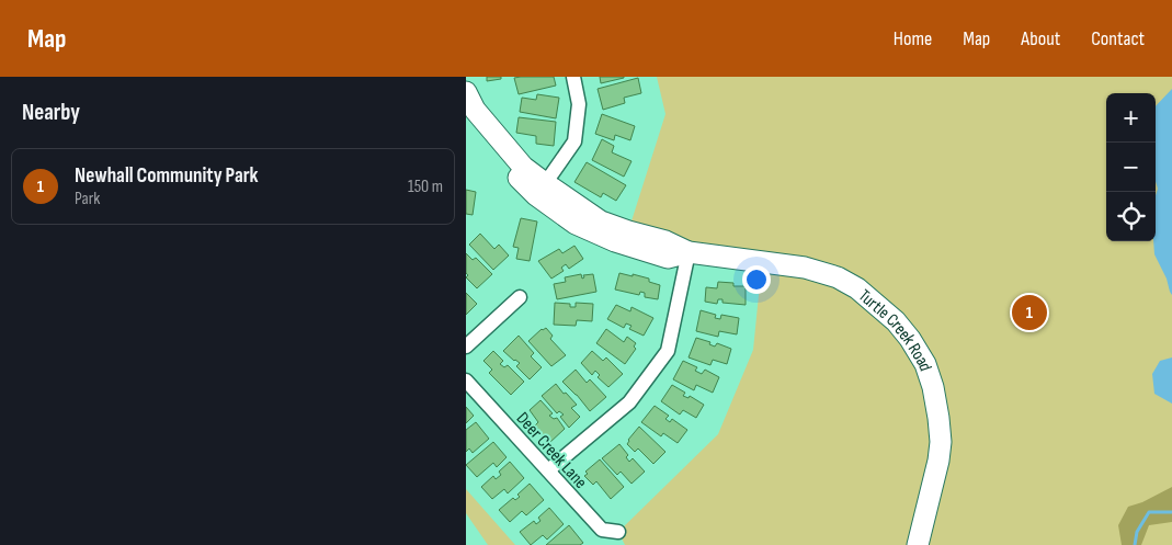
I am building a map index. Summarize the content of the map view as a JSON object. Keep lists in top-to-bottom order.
{
  "streets": {
    "street": ["Turtle Creek Road", "Deer Creek Lane"]
  },
  "page": {
    "header": "Map",
    "nav": [
      "Home",
      "Map",
      "About",
      "Contact"
    ],
    "heading": "Nearby",
    "map_buttons": ["+", "−"],
    "list": [
      {
        "mark": "1",
        "name": "Newhall Community Park",
        "note": "Park",
        "value": "150 m"
      }
    ],
    "pins": "1"
  }
}
